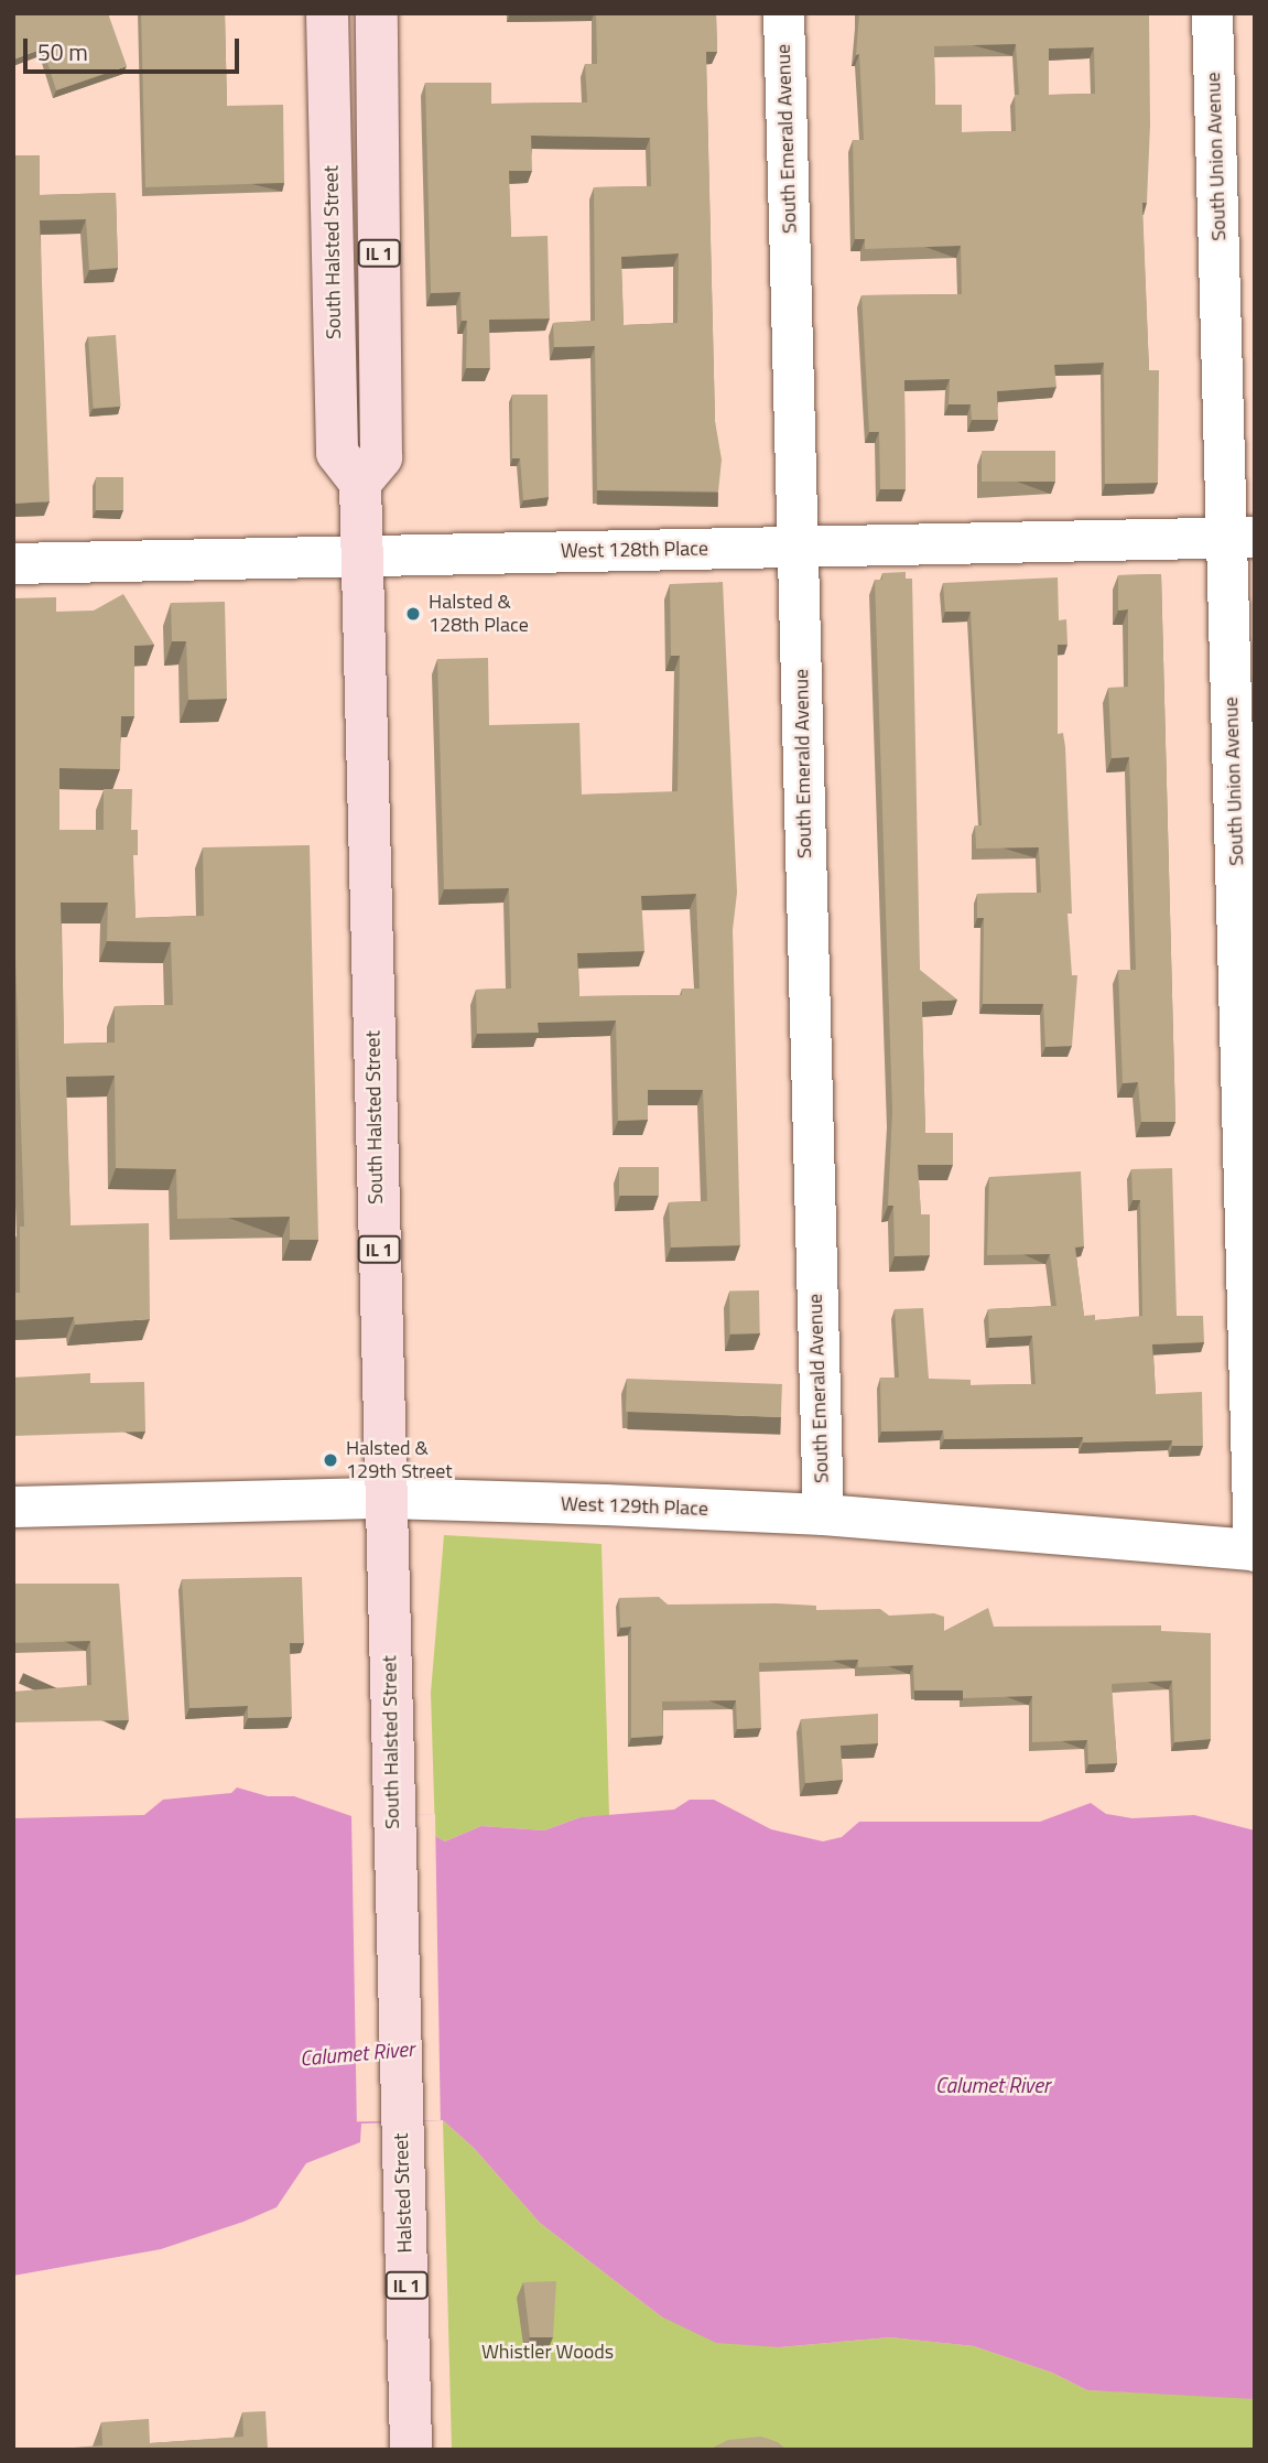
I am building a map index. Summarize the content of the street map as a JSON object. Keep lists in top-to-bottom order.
{
  "streets": {
    "main road": ["South Halsted Street", "IL 1", "Halsted Street"],
    "street": [
      "South Emerald Avenue",
      "South Union Avenue",
      "West 128th Place",
      "West 129th Place"
    ]
  },
  "crossings": [
    ["South Emerald Avenue", "West 128th Place"],
    ["South Emerald Avenue", "West 129th Place"],
    ["South Union Avenue", "West 128th Place"],
    ["South Union Avenue", "West 129th Place"],
    ["South Halsted Street", "IL 1"],
    ["South Halsted Street", "West 128th Place"],
    ["South Halsted Street", "West 129th Place"],
    ["South Halsted Street", "Halsted Street"]
  ],
  "water": ["Calumet River"],
  "parks": ["Whistler Woods"],
  "places": ["Halsted & 128th Place", "Halsted & 129th Street"],
  "scale_bar": "50 m"
}
